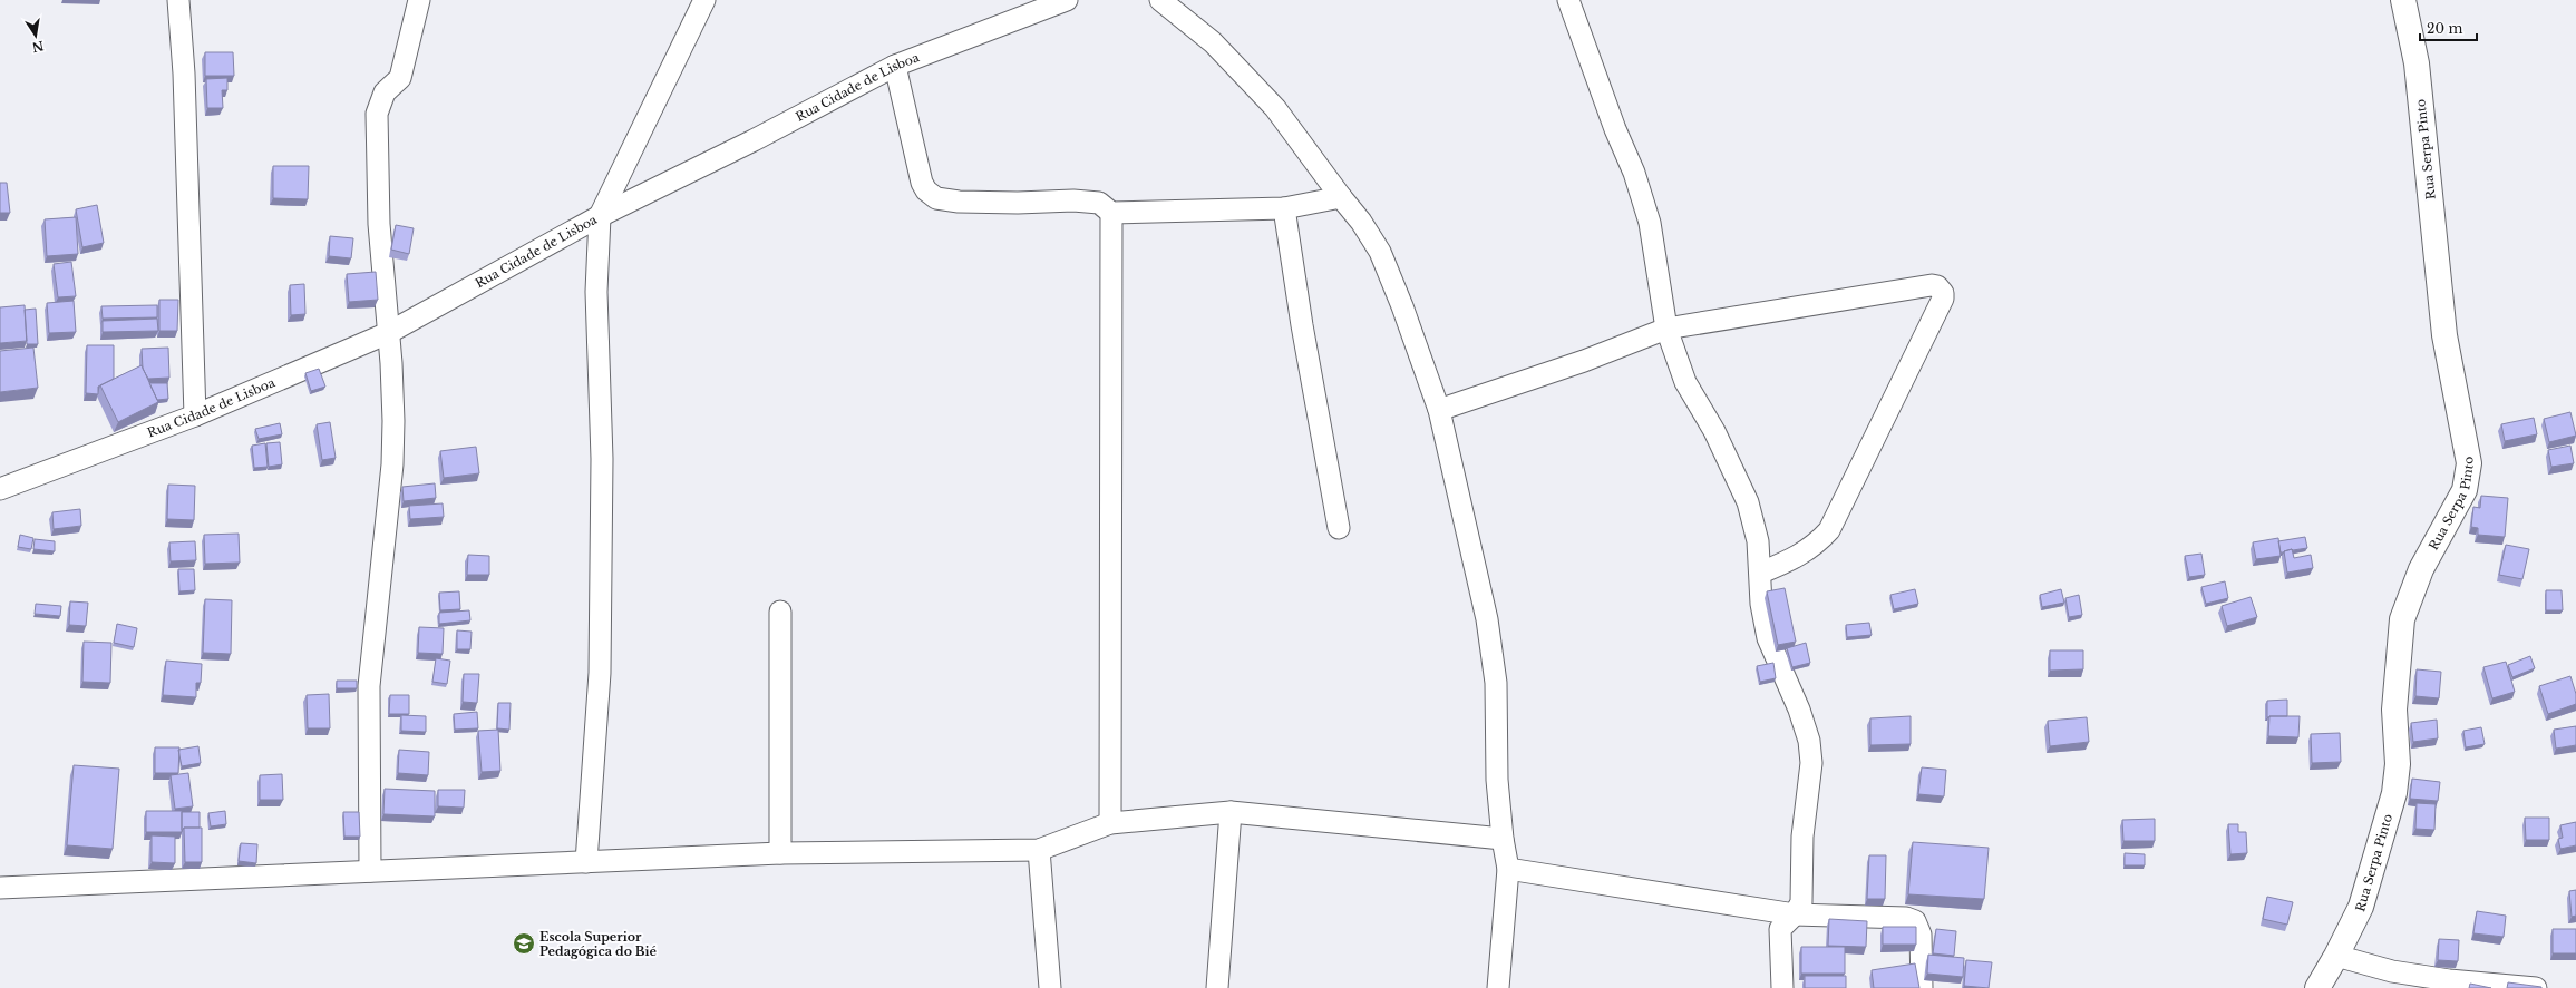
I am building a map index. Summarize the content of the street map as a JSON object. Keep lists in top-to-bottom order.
{
  "streets": {
    "street": ["Rua Cidade de Lisboa", "Rua Serpa Pinto"]
  },
  "places": {
    "school or university": ["Escola Superior Pedagógica do Bié"]
  },
  "scale_bar": "20 m",
  "north": "bottom"
}
